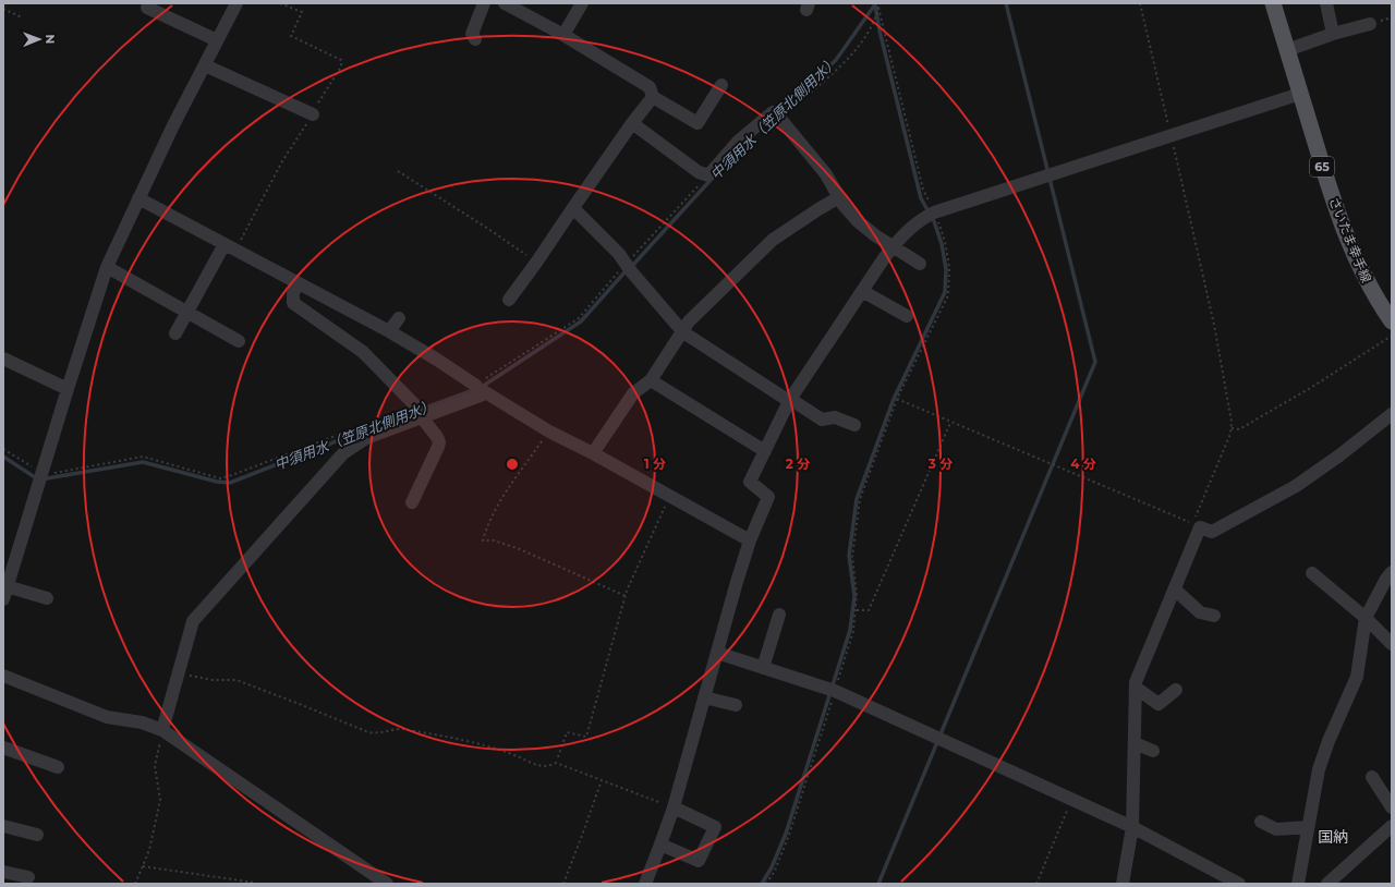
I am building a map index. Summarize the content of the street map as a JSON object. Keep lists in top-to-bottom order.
{
  "streets": {
    "main road": ["65", "さいたま幸手線"]
  },
  "districts": ["国納"],
  "water": ["中須用水（笠原北側用水）"],
  "north": "right",
  "rings": [
    "1 分",
    "2 分",
    "3 分",
    "4 分"
  ]
}
